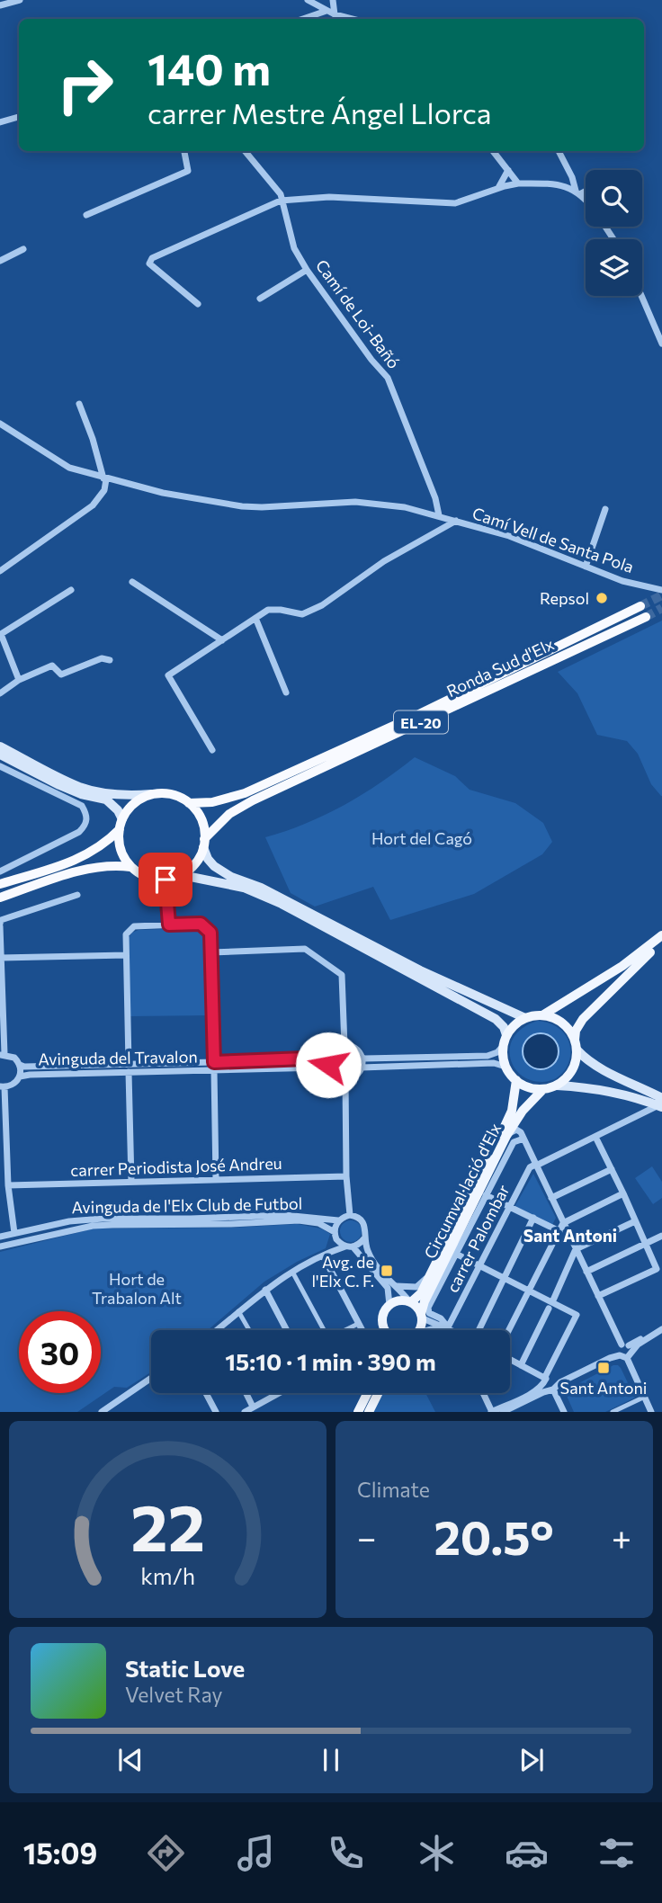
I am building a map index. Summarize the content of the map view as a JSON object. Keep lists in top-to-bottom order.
{
  "streets": {
    "highway": ["Ronda Sud d'Elx", "EL-20"],
    "main road": ["Circumval·lació d'Elx"],
    "street": [
      "Camí de Loi-Bañó",
      "Camí Vell de Santa Pola",
      "Avinguda del Travalon",
      "carrer Periodista José Andreu",
      "Avinguda de l'Elx Club de Futbol",
      "carrer Palombar"
    ]
  },
  "crossings": [
    ["Camí de Loi-Bañó", "Camí Vell de Santa Pola"],
    ["Ronda Sud d'Elx", "EL-20"]
  ],
  "districts": ["Sant Antoni"],
  "parks": ["Hort del Cagó", "Hort de Trabalon Alt"],
  "places": {
    "other": ["Repsol"],
    "transit": ["Avg. de l'Elx C. F.", "Sant Antoni"]
  },
  "page": {
    "turn": ["140 m", "carrer Mestre Ángel Llorca"],
    "limit": "30",
    "trip": "15:10 · 1 min · 390 m",
    "tile": "Climate",
    "heat": ["−", "20.5°", "+"],
    "song": ["Static Love", "Velvet Ray"],
    "tabs": "15:09",
    "gauge": ["22", "km/h"]
  }
}
